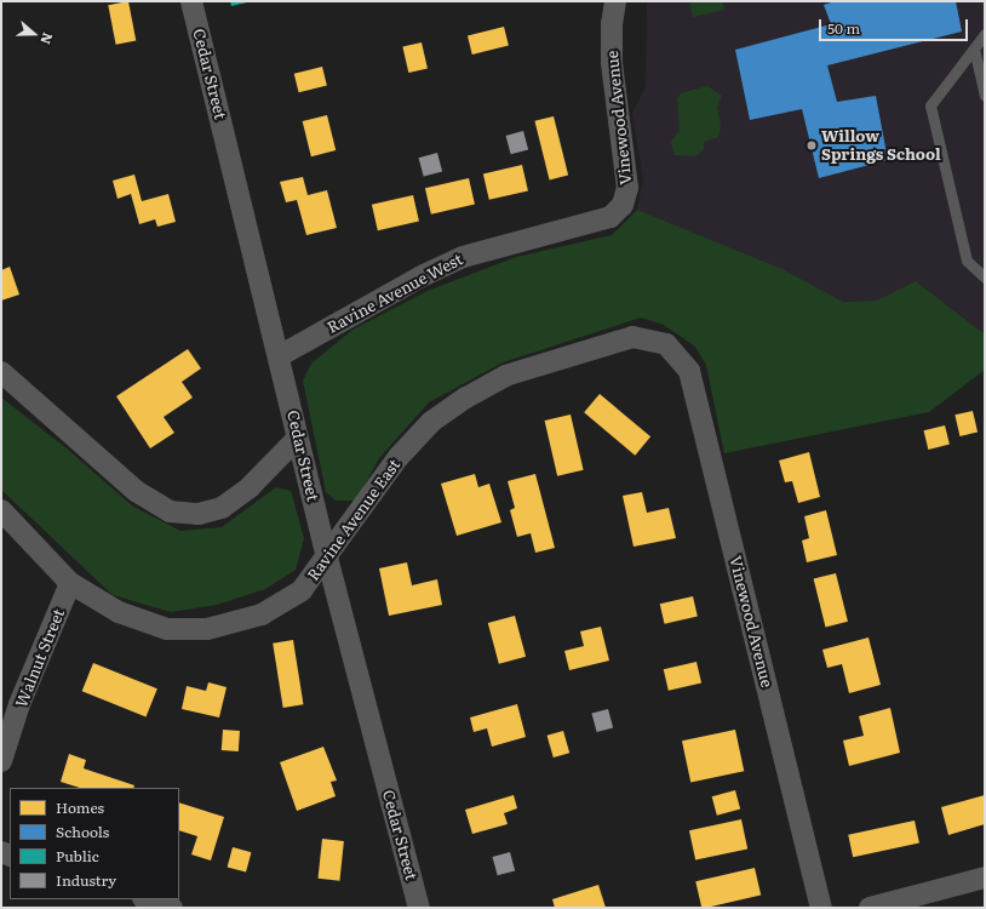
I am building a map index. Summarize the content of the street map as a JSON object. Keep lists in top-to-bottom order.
{
  "streets": {
    "street": [
      "Cedar Street",
      "Vinewood Avenue",
      "Ravine Avenue West",
      "Ravine Avenue East",
      "Walnut Street"
    ]
  },
  "crossings": [
    ["Cedar Street", "Ravine Avenue West"],
    ["Cedar Street", "Ravine Avenue East"],
    ["Vinewood Avenue", "Ravine Avenue West"],
    ["Vinewood Avenue", "Ravine Avenue East"],
    ["Ravine Avenue East", "Walnut Street"]
  ],
  "places": ["Willow Springs School"],
  "legend": [
    "Homes",
    "Schools",
    "Public",
    "Industry"
  ],
  "scale_bar": "50 m",
  "north": "right"
}
